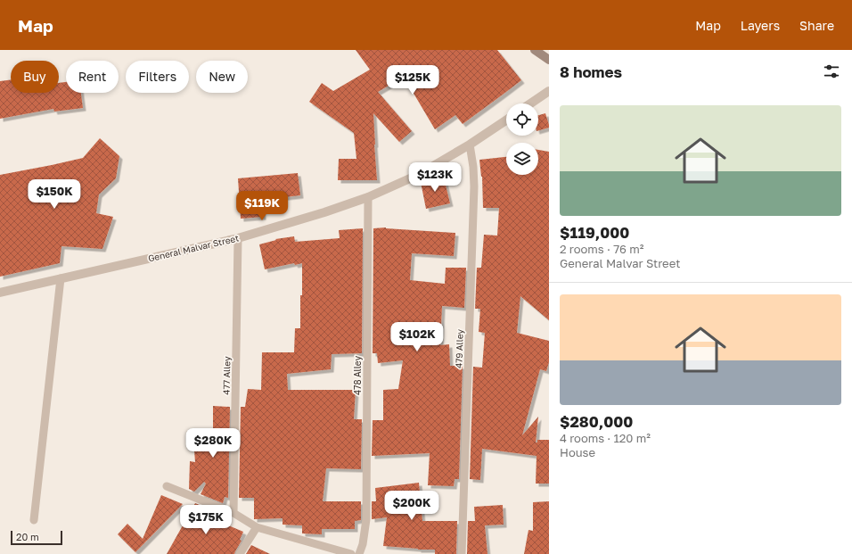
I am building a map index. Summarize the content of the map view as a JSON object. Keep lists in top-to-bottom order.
{
  "streets": {
    "street": ["General Malvar Street"],
    "lane": ["479 Alley", "477 Alley", "478 Alley"]
  },
  "crossings": [
    ["General Malvar Street", "479 Alley"],
    ["General Malvar Street", "477 Alley"],
    ["General Malvar Street", "478 Alley"]
  ],
  "scale_bar": "20 m",
  "page": {
    "header": "Map",
    "nav": ["Map", "Layers", "Share"],
    "heading": "8 homes",
    "chip": [
      "Buy",
      "Rent",
      "Filters",
      "New"
    ],
    "price": [
      "$125K",
      "$123K",
      "$150K",
      "$119K",
      "$102K",
      "$280K",
      "$200K",
      "$175K"
    ],
    "list": [
      {
        "name": "$119,000",
        "note": "2 rooms · 76 m² · General Malvar Street"
      },
      {
        "name": "$280,000",
        "note": "4 rooms · 120 m² · House"
      }
    ],
    "scale": "20 m"
  }
}
